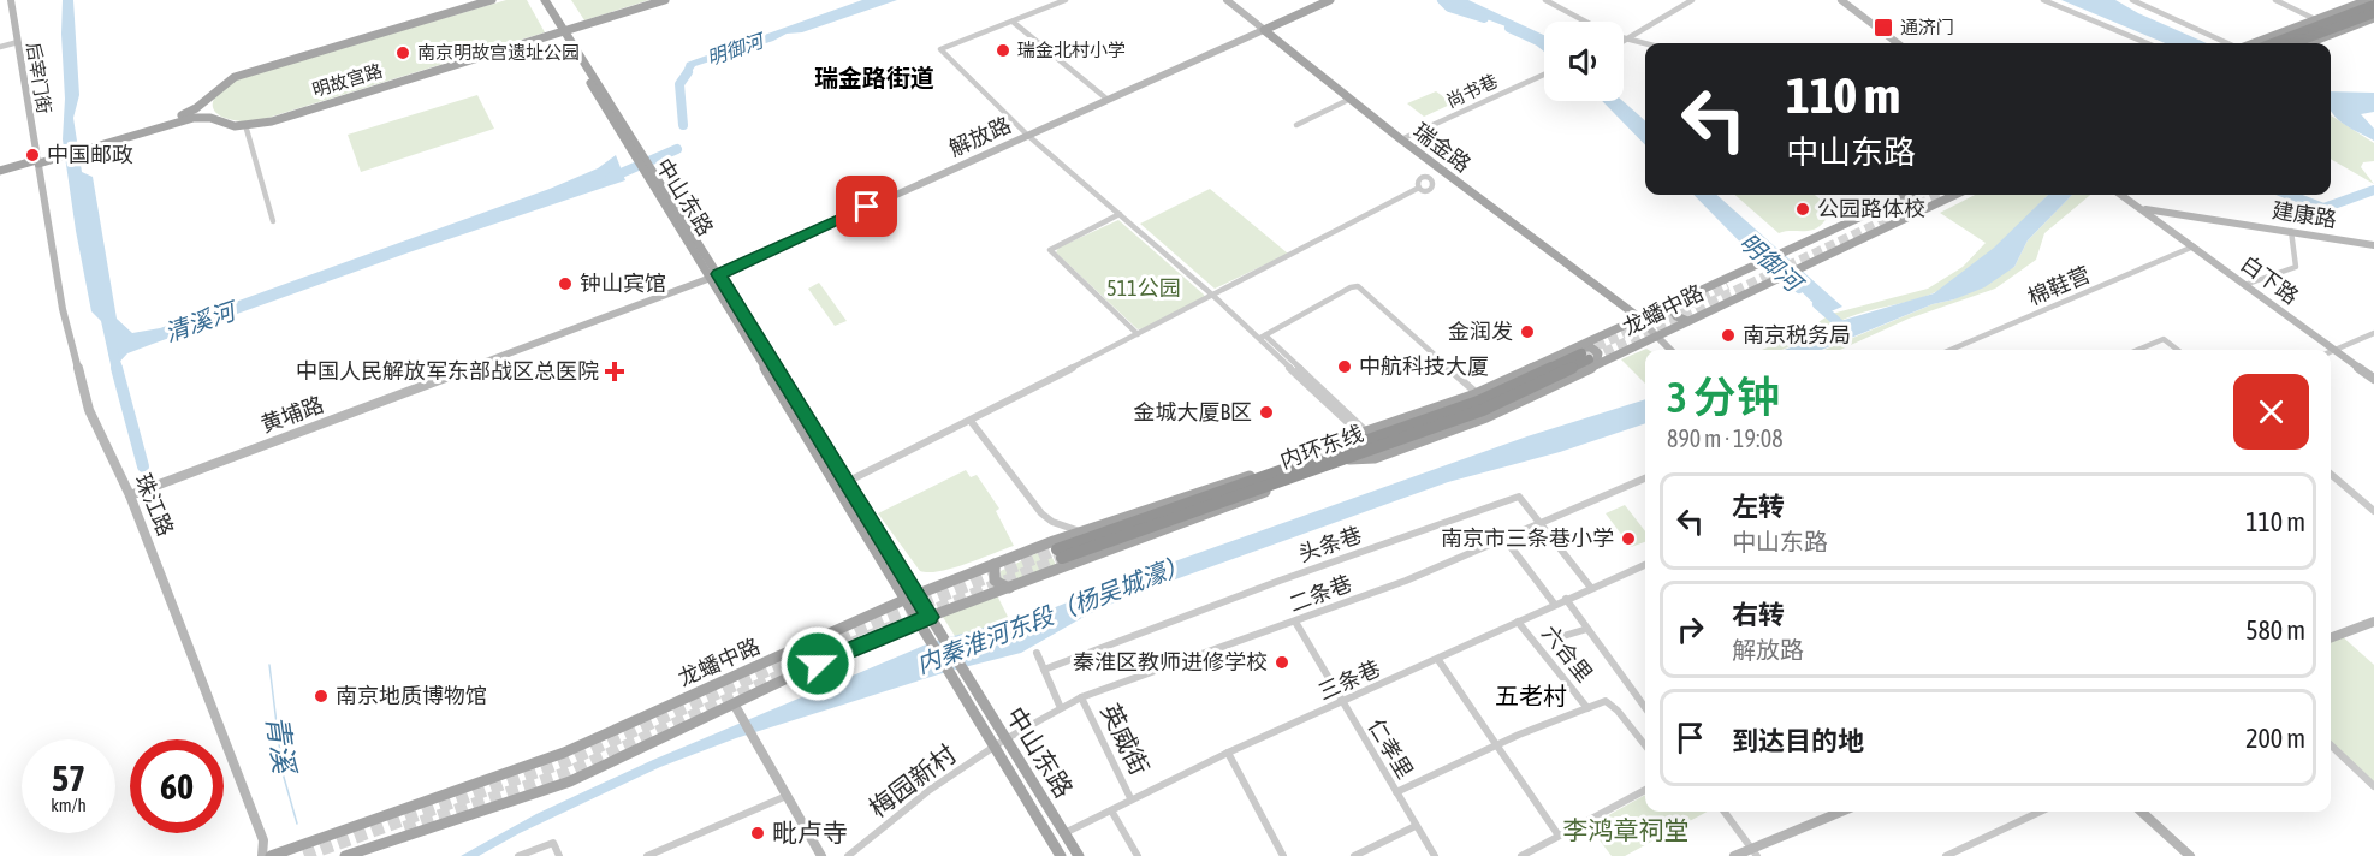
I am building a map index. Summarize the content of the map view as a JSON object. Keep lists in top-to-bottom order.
{
  "streets": {
    "highway": ["内环东线"],
    "main road": [
      "后宰门街",
      "明故宫路",
      "解放路",
      "瑞金路",
      "中山东路",
      "建康路",
      "白下路",
      "龙蟠中路",
      "黄埔路",
      "珠江路"
    ],
    "street": [
      "尚书巷",
      "棉鞋营",
      "头条巷",
      "二条巷",
      "六合里",
      "三条巷",
      "英威街",
      "仁孝里",
      "梅园新村"
    ]
  },
  "crossings": [
    ["后宰门街", "明故宫路"],
    ["后宰门街", "珠江路"],
    ["明故宫路", "中山东路"],
    ["明故宫路", "珠江路"],
    ["尚书巷", "瑞金路"],
    ["解放路", "瑞金路"],
    ["解放路", "中山东路"],
    ["解放路", "黄埔路"],
    ["瑞金路", "龙蟠中路"],
    ["中山东路", "龙蟠中路"],
    ["中山东路", "黄埔路"],
    ["中山东路", "二条巷"],
    ["中山东路", "三条巷"],
    ["中山东路", "梅园新村"],
    ["建康路", "白下路"],
    ["白下路", "棉鞋营"],
    ["龙蟠中路", "内环东线"],
    ["黄埔路", "珠江路"],
    ["头条巷", "二条巷"],
    ["头条巷", "三条巷"],
    ["二条巷", "英威街"],
    ["二条巷", "仁孝里"],
    ["二条巷", "梅园新村"],
    ["六合里", "三条巷"],
    ["三条巷", "英威街"],
    ["三条巷", "仁孝里"]
  ],
  "districts": ["瑞金路街道", "五老村"],
  "water": [
    "明御河",
    "清溪河",
    "内秦淮河东段（杨吴城濠）",
    "青溪"
  ],
  "parks": ["511公园", "李鸿章祠堂"],
  "places": {
    "transit": ["通济门"],
    "other": [
      "瑞金北村小学",
      "南京明故宫遗址公园",
      "中国邮政",
      "公园路体校",
      "钟山宾馆",
      "金润发",
      "南京税务局",
      "中航科技大厦",
      "金城大厦B区",
      "南京市三条巷小学",
      "秦淮区教师进修学校",
      "南京地质博物馆",
      "毗卢寺"
    ],
    "health": ["中国人民解放军东部战区总医院"]
  },
  "page": {
    "turn": ["110 m", "中山东路"],
    "heading": ["3 分钟", "890 m · 19:08"],
    "list": [
      {
        "name": "左转",
        "note": "中山东路",
        "value": "110 m"
      },
      {
        "name": "右转",
        "note": "解放路",
        "value": "580 m"
      },
      {
        "name": "到达目的地",
        "value": "200 m"
      }
    ],
    "speed": "57 km/h",
    "limit": "60"
  }
}
